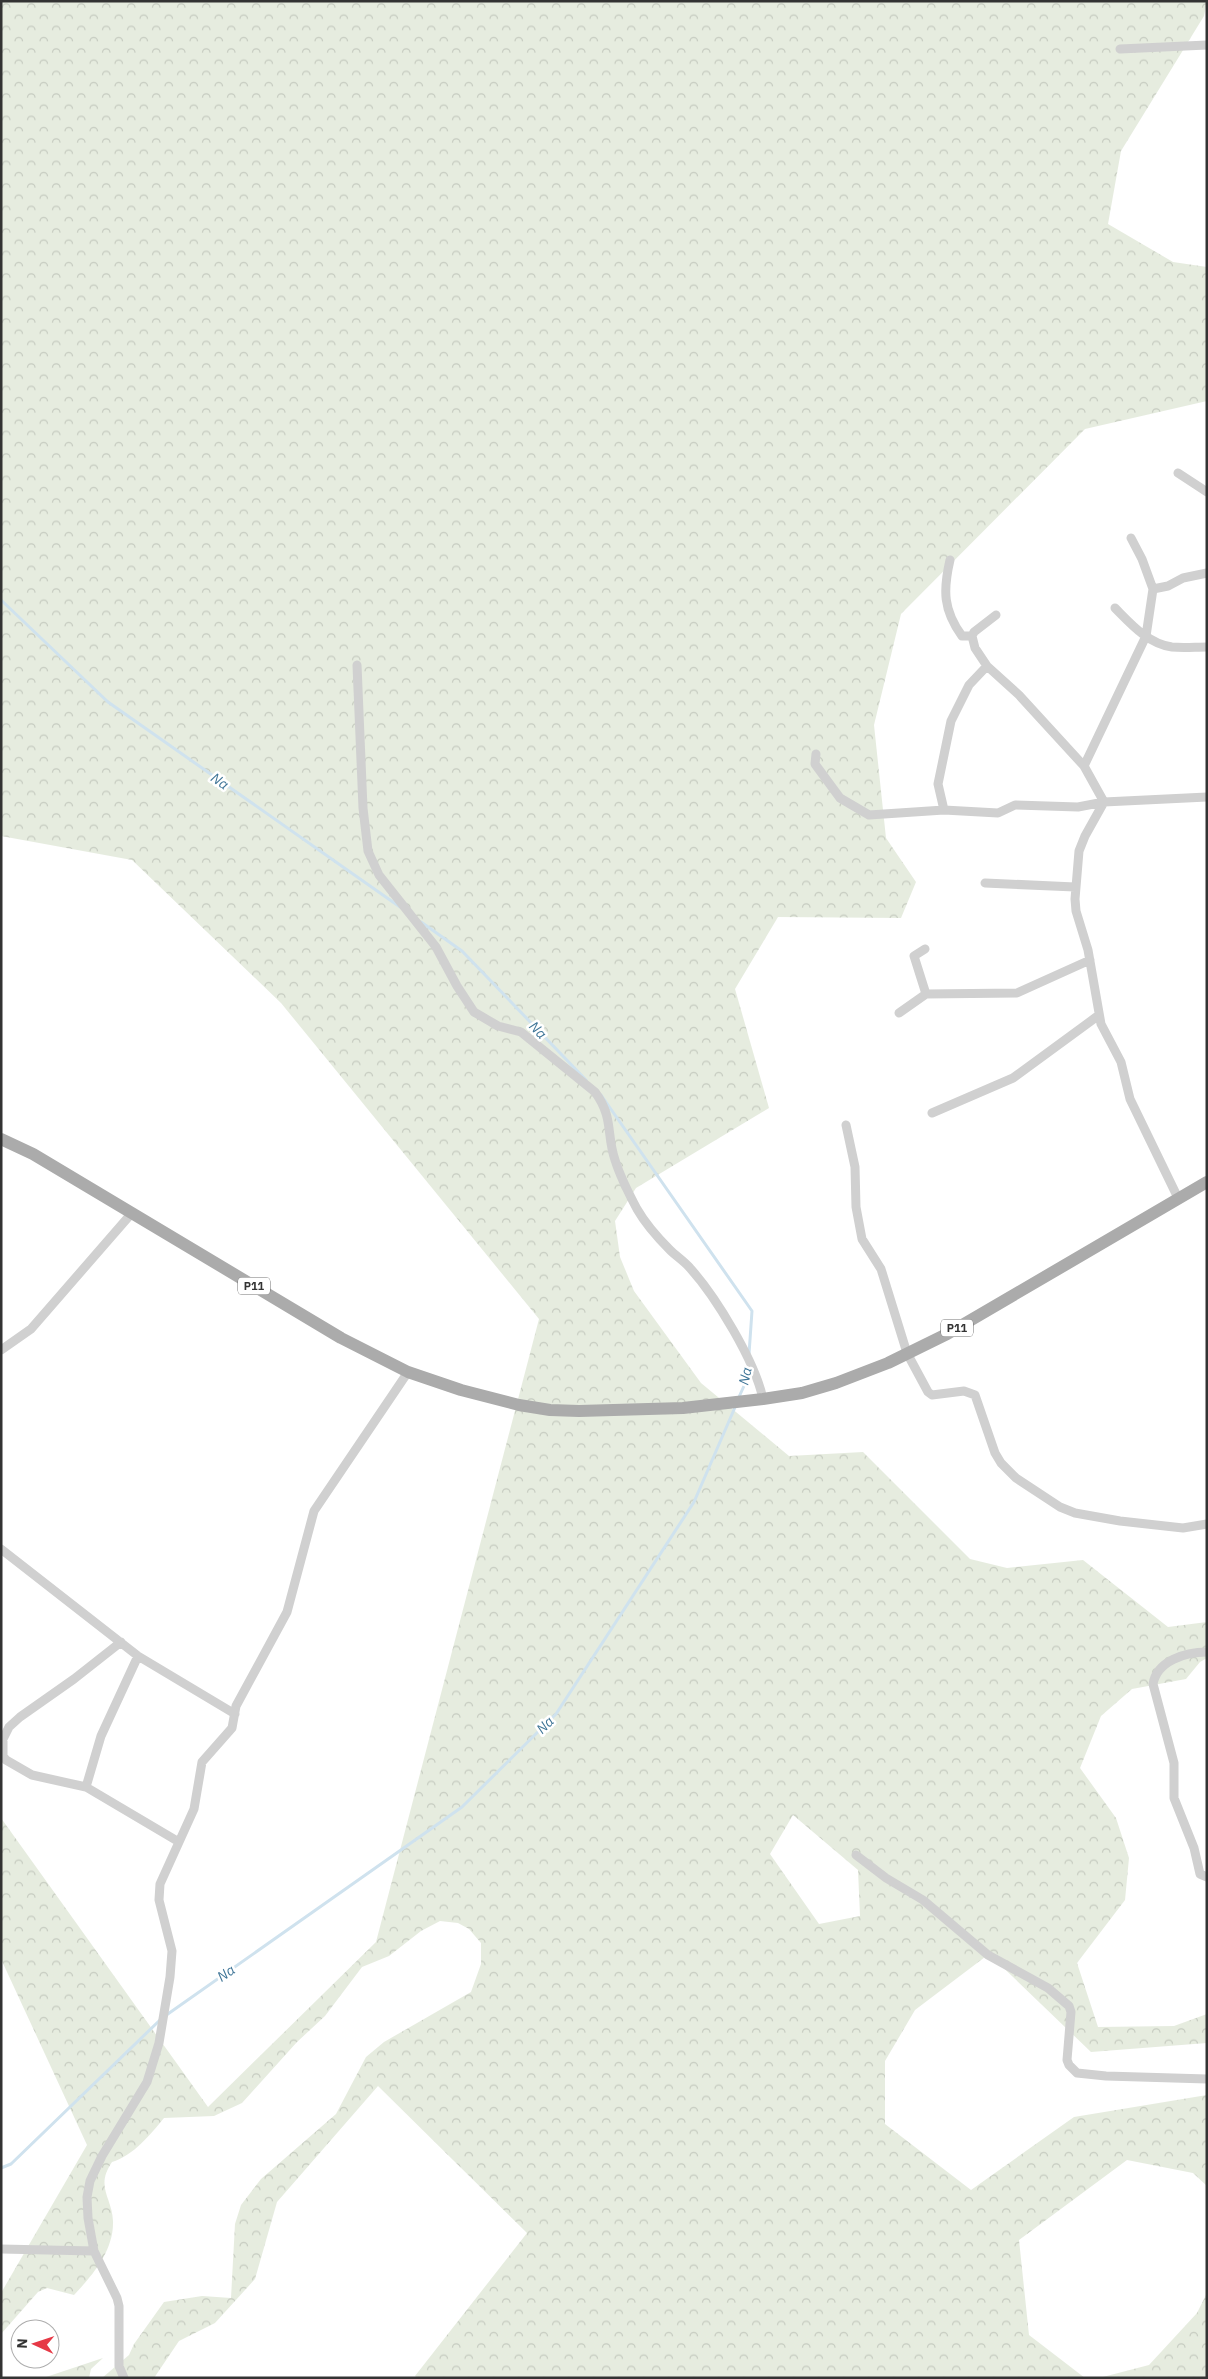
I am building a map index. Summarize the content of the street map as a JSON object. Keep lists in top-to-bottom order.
{
  "streets": {
    "main road": ["P11"]
  },
  "water": ["Na"],
  "north": "left"
}
